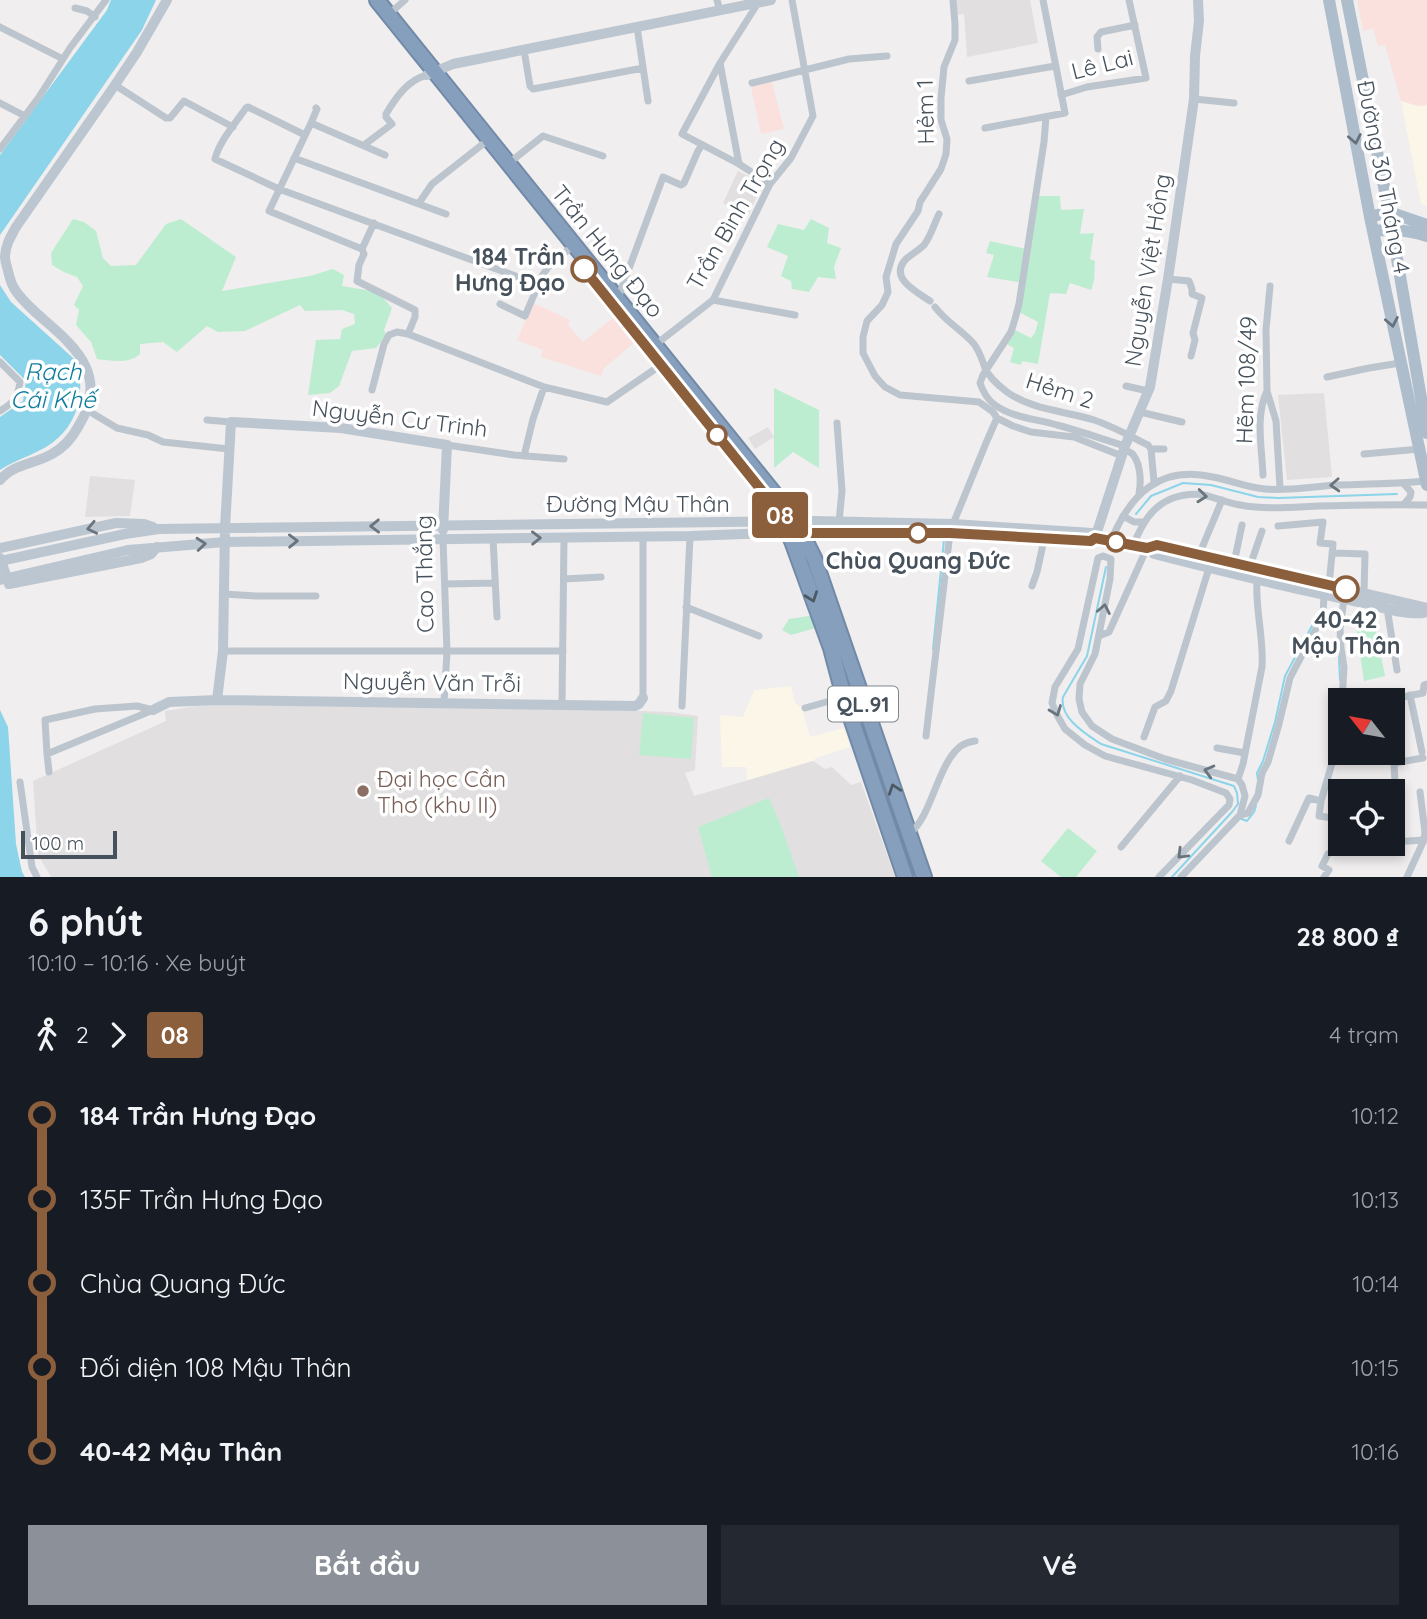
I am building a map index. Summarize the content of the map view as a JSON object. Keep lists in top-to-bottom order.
{
  "streets": {
    "highway": ["Trần Hưng Đạo", "QL.91"],
    "main road": ["Đường 30 Tháng 4"],
    "street": [
      "Lê Lai",
      "Hẻm 1",
      "Trần Bình Trọng",
      "Nguyễn Việt Hồng",
      "Hẽm 108/49",
      "Hẻm 2",
      "Nguyễn Cư Trinh",
      "Đường Mậu Thân",
      "Cao Thắng",
      "Nguyễn Văn Trỗi"
    ]
  },
  "crossings": [
    ["Hẻm 1", "Nguyễn Việt Hồng"],
    ["Hẻm 1", "Hẻm 2"],
    ["Trần Bình Trọng", "Trần Hưng Đạo"],
    ["Trần Hưng Đạo", "Đường Mậu Thân"],
    ["Trần Hưng Đạo", "QL.91"],
    ["Nguyễn Việt Hồng", "Hẻm 2"],
    ["Nguyễn Việt Hồng", "Đường Mậu Thân"],
    ["Nguyễn Cư Trinh", "Cao Thắng"],
    ["Đường Mậu Thân", "Cao Thắng"],
    ["Đường Mậu Thân", "QL.91"],
    ["Cao Thắng", "Nguyễn Văn Trỗi"]
  ],
  "water": ["Rạch Cái Khế"],
  "places": [
    "184 Trần Hưng Đạo",
    "Chùa Quang Đức",
    "40-42 Mậu Thân",
    "Đại học Cần Thơ (khu II)"
  ],
  "lines": ["bus line 08"],
  "scale_bar": "100 m",
  "north": "top left",
  "page": {
    "on_map": "08",
    "scale": "100 m",
    "heading": ["6 phút", "10:10 – 10:16 · Xe buýt", "28 800 ₫"],
    "legs": ["2", "08", "4 trạm"],
    "list": [
      {
        "name": "184 Trần Hưng Đạo",
        "value": "10:12"
      },
      {
        "name": "135F Trần Hưng Đạo",
        "value": "10:13"
      },
      {
        "name": "Chùa Quang Đức",
        "value": "10:14"
      },
      {
        "name": "Đối diện 108 Mậu Thân",
        "value": "10:15"
      },
      {
        "name": "40-42 Mậu Thân",
        "value": "10:16"
      }
    ],
    "buttons": ["Bắt đầu", "Vé"]
  }
}
